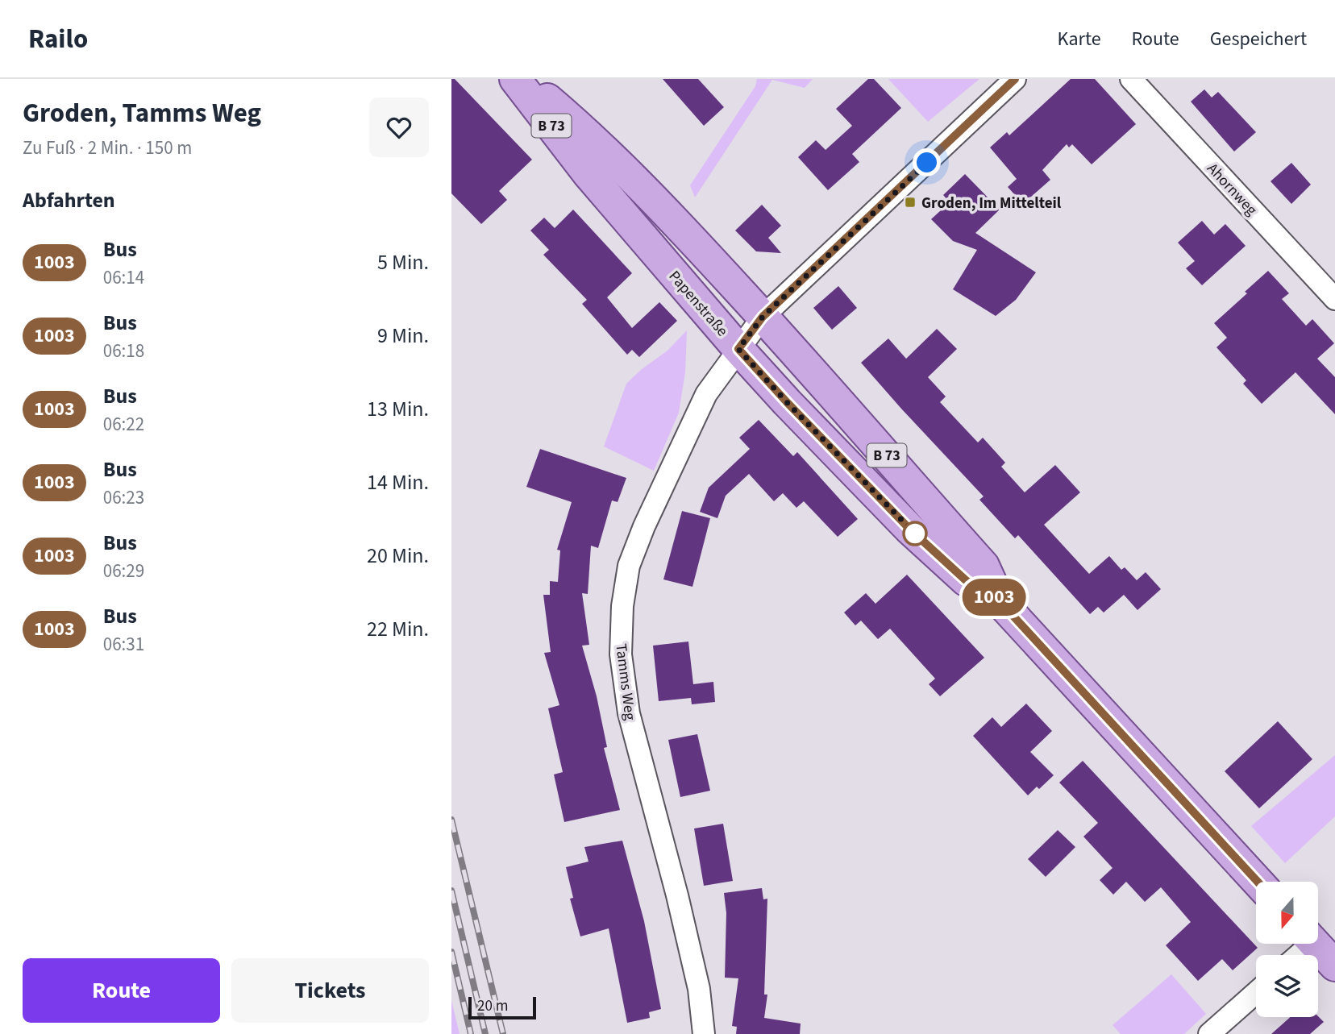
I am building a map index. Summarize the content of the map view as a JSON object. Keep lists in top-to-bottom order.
{
  "streets": {
    "main road": ["B 73", "Papenstraße"],
    "street": ["Ahornweg", "Tamms Weg"]
  },
  "crossings": [
    ["Papenstraße", "Tamms Weg"]
  ],
  "places": {
    "transit": ["Groden, Im Mittelteil"]
  },
  "lines": ["bus line 1003"],
  "scale_bar": "20 m",
  "north": "bottom",
  "page": {
    "header": "Railo",
    "nav": ["Karte", "Route", "Gespeichert"],
    "heading": [
      ["Groden, Tamms Weg", "Zu Fuß · 2 Min. · 150 m"],
      "Abfahrten"
    ],
    "on_map": "1003",
    "list": [
      {
        "mark": "1003",
        "name": "Bus",
        "note": "06:14",
        "value": "5 Min."
      },
      {
        "mark": "1003",
        "name": "Bus",
        "note": "06:18",
        "value": "9 Min."
      },
      {
        "mark": "1003",
        "name": "Bus",
        "note": "06:22",
        "value": "13 Min."
      },
      {
        "mark": "1003",
        "name": "Bus",
        "note": "06:23",
        "value": "14 Min."
      },
      {
        "mark": "1003",
        "name": "Bus",
        "note": "06:29",
        "value": "20 Min."
      },
      {
        "mark": "1003",
        "name": "Bus",
        "note": "06:31",
        "value": "22 Min."
      }
    ],
    "buttons": ["Route", "Tickets"],
    "scale": "20 m"
  }
}
